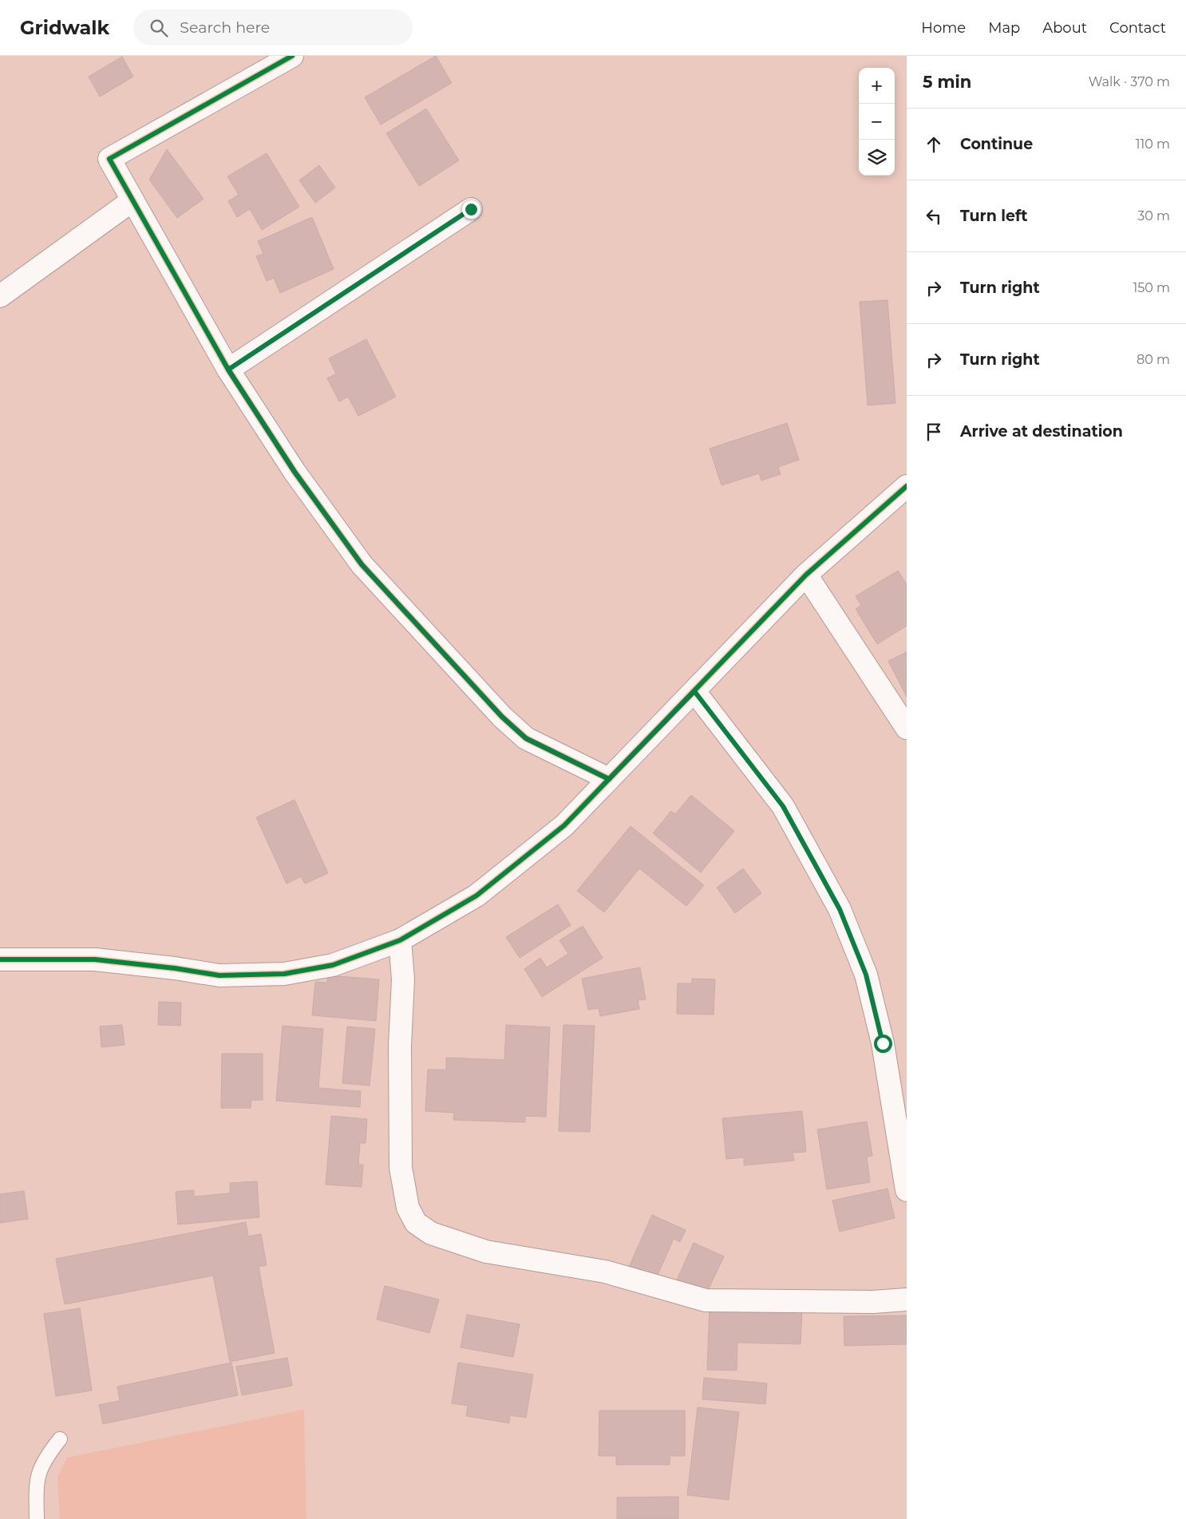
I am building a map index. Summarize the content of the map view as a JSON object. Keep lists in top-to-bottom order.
{
  "page": {
    "header": "Gridwalk",
    "search": "Search here",
    "nav": [
      "Home",
      "Map",
      "About",
      "Contact"
    ],
    "heading": ["5 min", "Walk · 370 m"],
    "map_buttons": ["+", "−"],
    "list": [
      ["Continue", "110 m"],
      ["Turn left", "30 m"],
      ["Turn right", "150 m"],
      ["Turn right", "80 m"],
      "Arrive at destination"
    ]
  }
}
